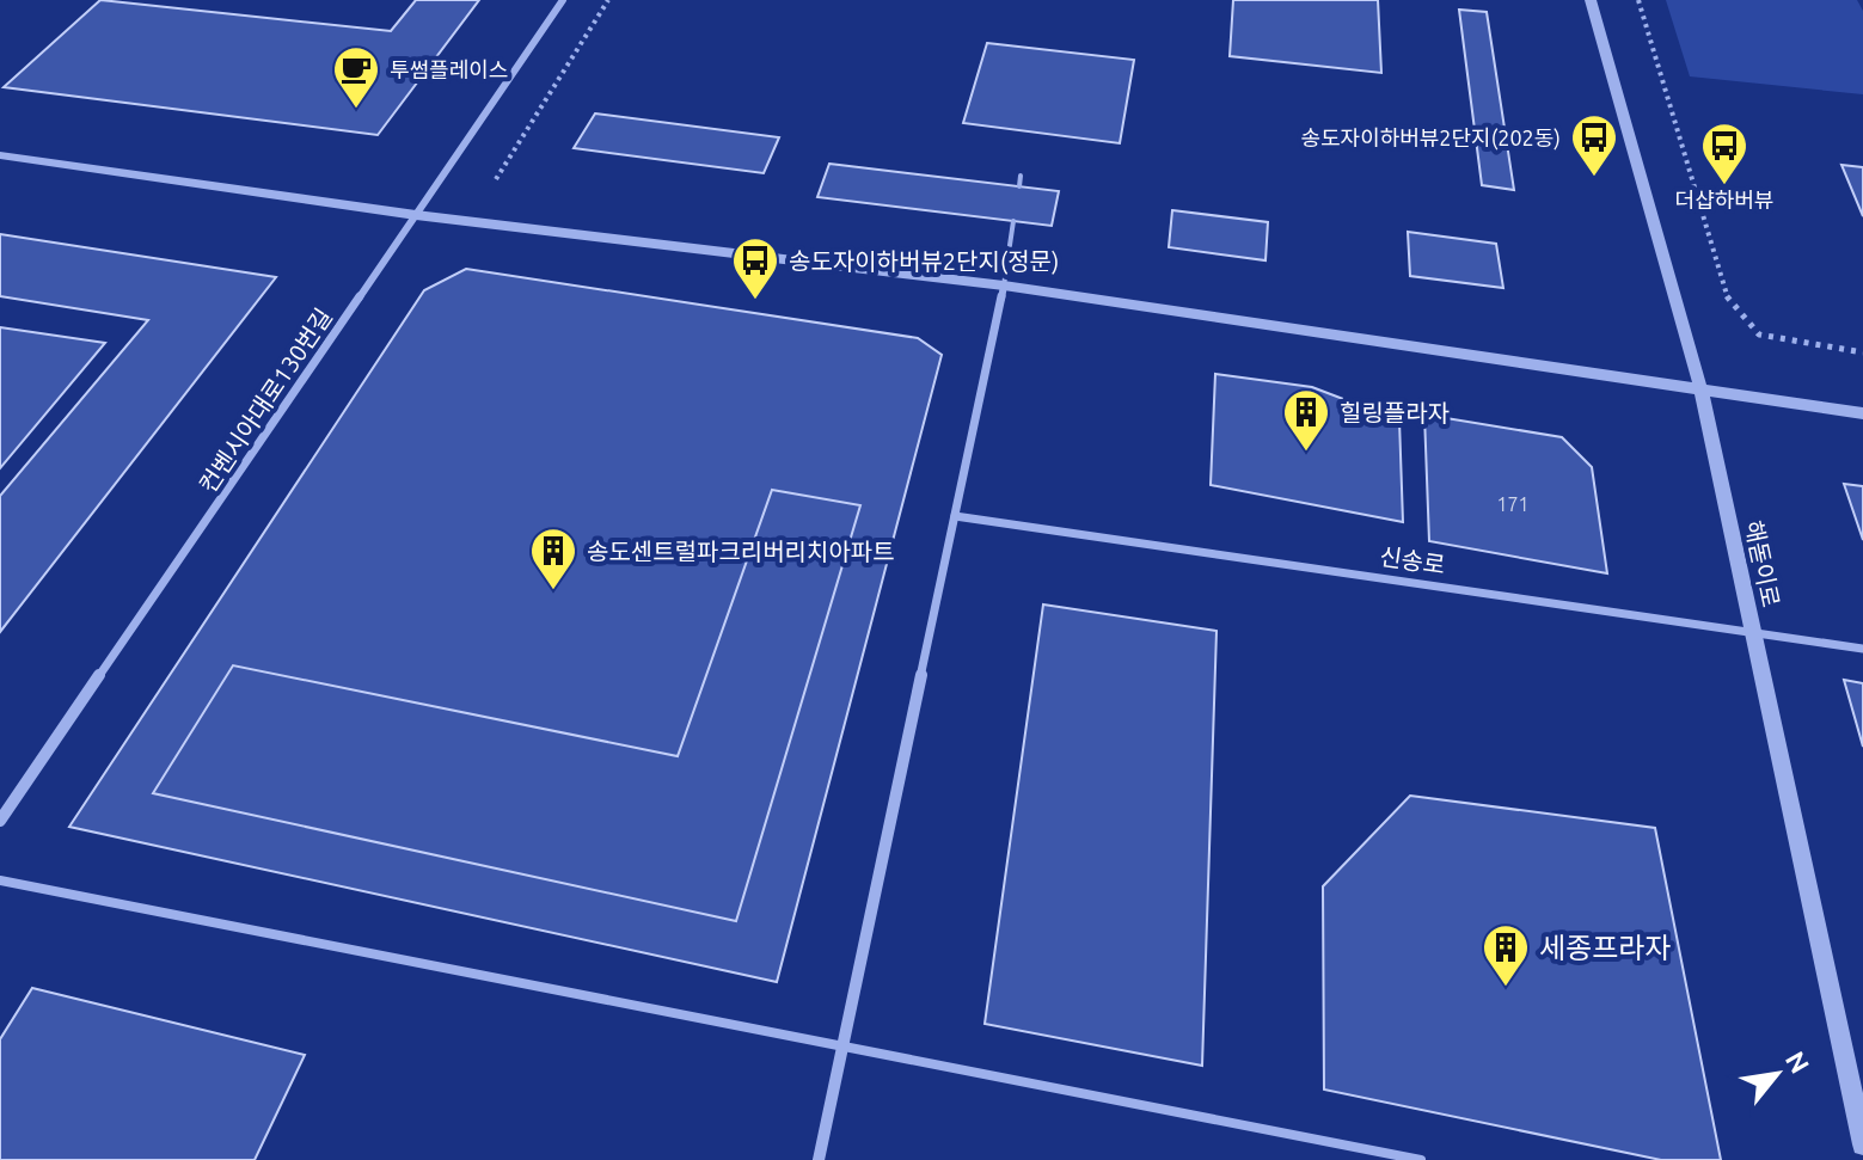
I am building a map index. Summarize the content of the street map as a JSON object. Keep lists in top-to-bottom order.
{
  "streets": {
    "street": ["컨벤시아대로130번길", "신송로", "해돋이로"]
  },
  "crossings": [
    ["신송로", "해돋이로"]
  ],
  "places": {
    "cafe": ["투썸플레이스"],
    "bus stop": ["송도자이하버뷰2단지(202동)", "더샵하버뷰", "송도자이하버뷰2단지(정문)"],
    "building": ["힐링플라자", "송도센트럴파크리버리치아파트", "세종프라자"]
  },
  "house_numbers": ["171"],
  "north": "top right"
}
